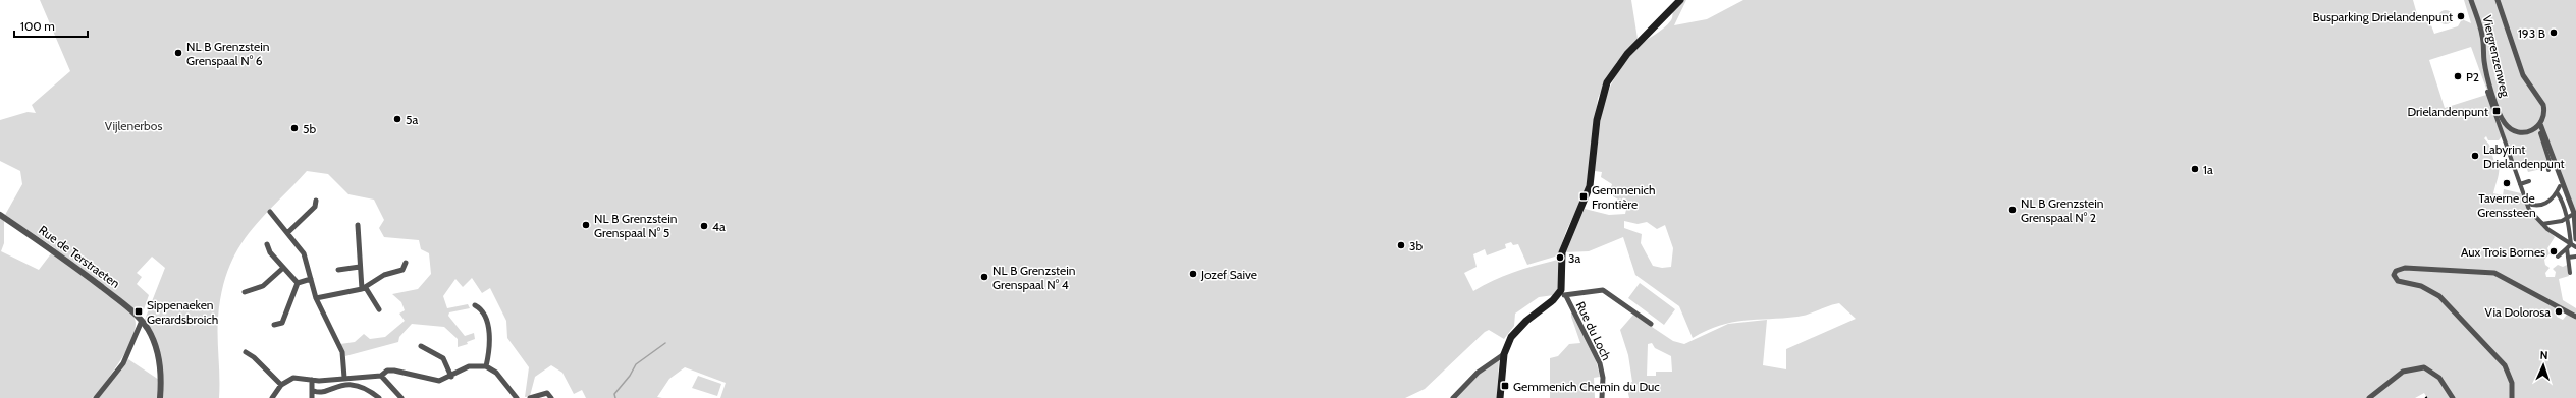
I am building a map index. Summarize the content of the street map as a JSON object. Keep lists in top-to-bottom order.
{
  "streets": {
    "street": ["Viergrenzenweg", "Rue de Terstraeten", "Rue du Loch"]
  },
  "parks": ["Vijlenerbos"],
  "places": {
    "other": [
      "Busparking Drielandenpunt",
      "193 B",
      "NL B Grenzstein Grenspaal N° 6",
      "P2",
      "5a",
      "5b",
      "Labyrint Drielandenpunt",
      "1a",
      "Taverne de Grenssteen",
      "NL B Grenzstein Grenspaal N° 2",
      "NL B Grenzstein Grenspaal N° 5",
      "4a",
      "3b",
      "Aux Trois Bornes",
      "3a",
      "Jozef Saive",
      "NL B Grenzstein Grenspaal N° 4",
      "Via Dolorosa"
    ],
    "transit": [
      "Drielandenpunt",
      "Gemmenich Frontière",
      "Sippenaeken Gerardsbroich",
      "Gemmenich Chemin du Duc"
    ]
  },
  "scale_bar": "100 m",
  "north": "top"
}
